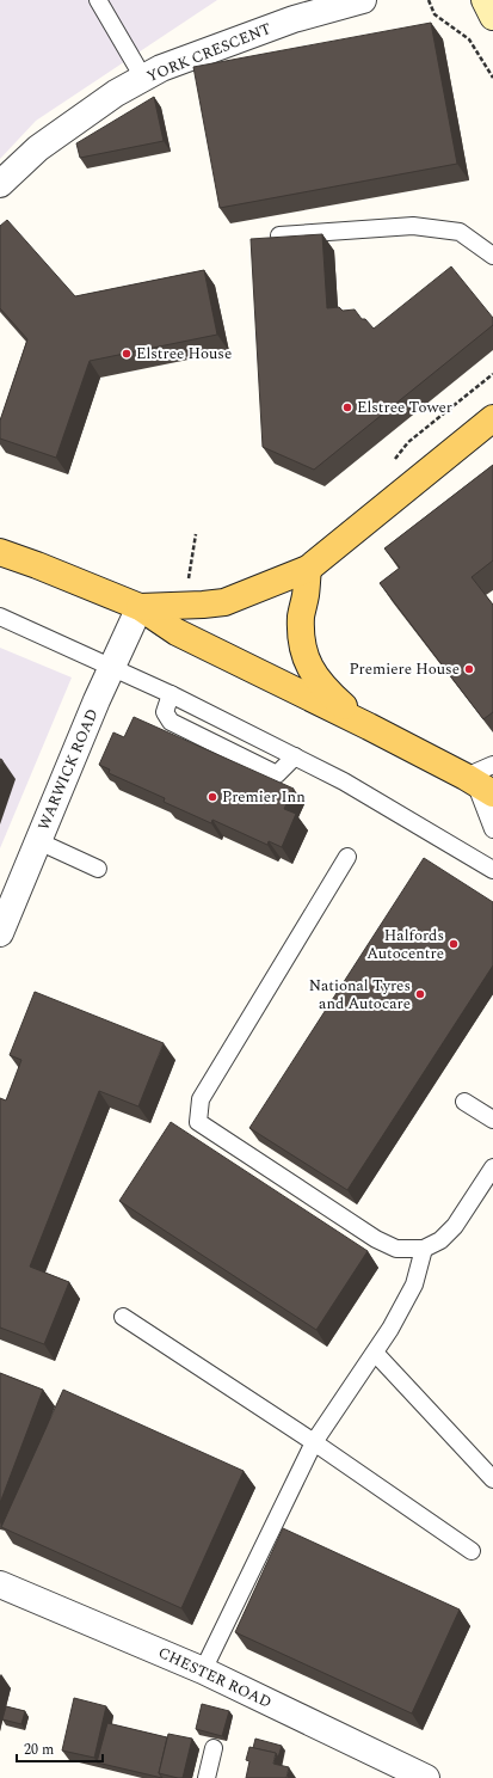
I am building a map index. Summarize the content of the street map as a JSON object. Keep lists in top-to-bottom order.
{
  "streets": {
    "street": ["YORK CRESCENT", "WARWICK ROAD", "CHESTER ROAD"]
  },
  "places": [
    "Elstree House",
    "Elstree Tower",
    "Premiere House",
    "Premier Inn",
    "Halfords Autocentre",
    "National Tyres and Autocare"
  ],
  "scale_bar": "20 m"
}
